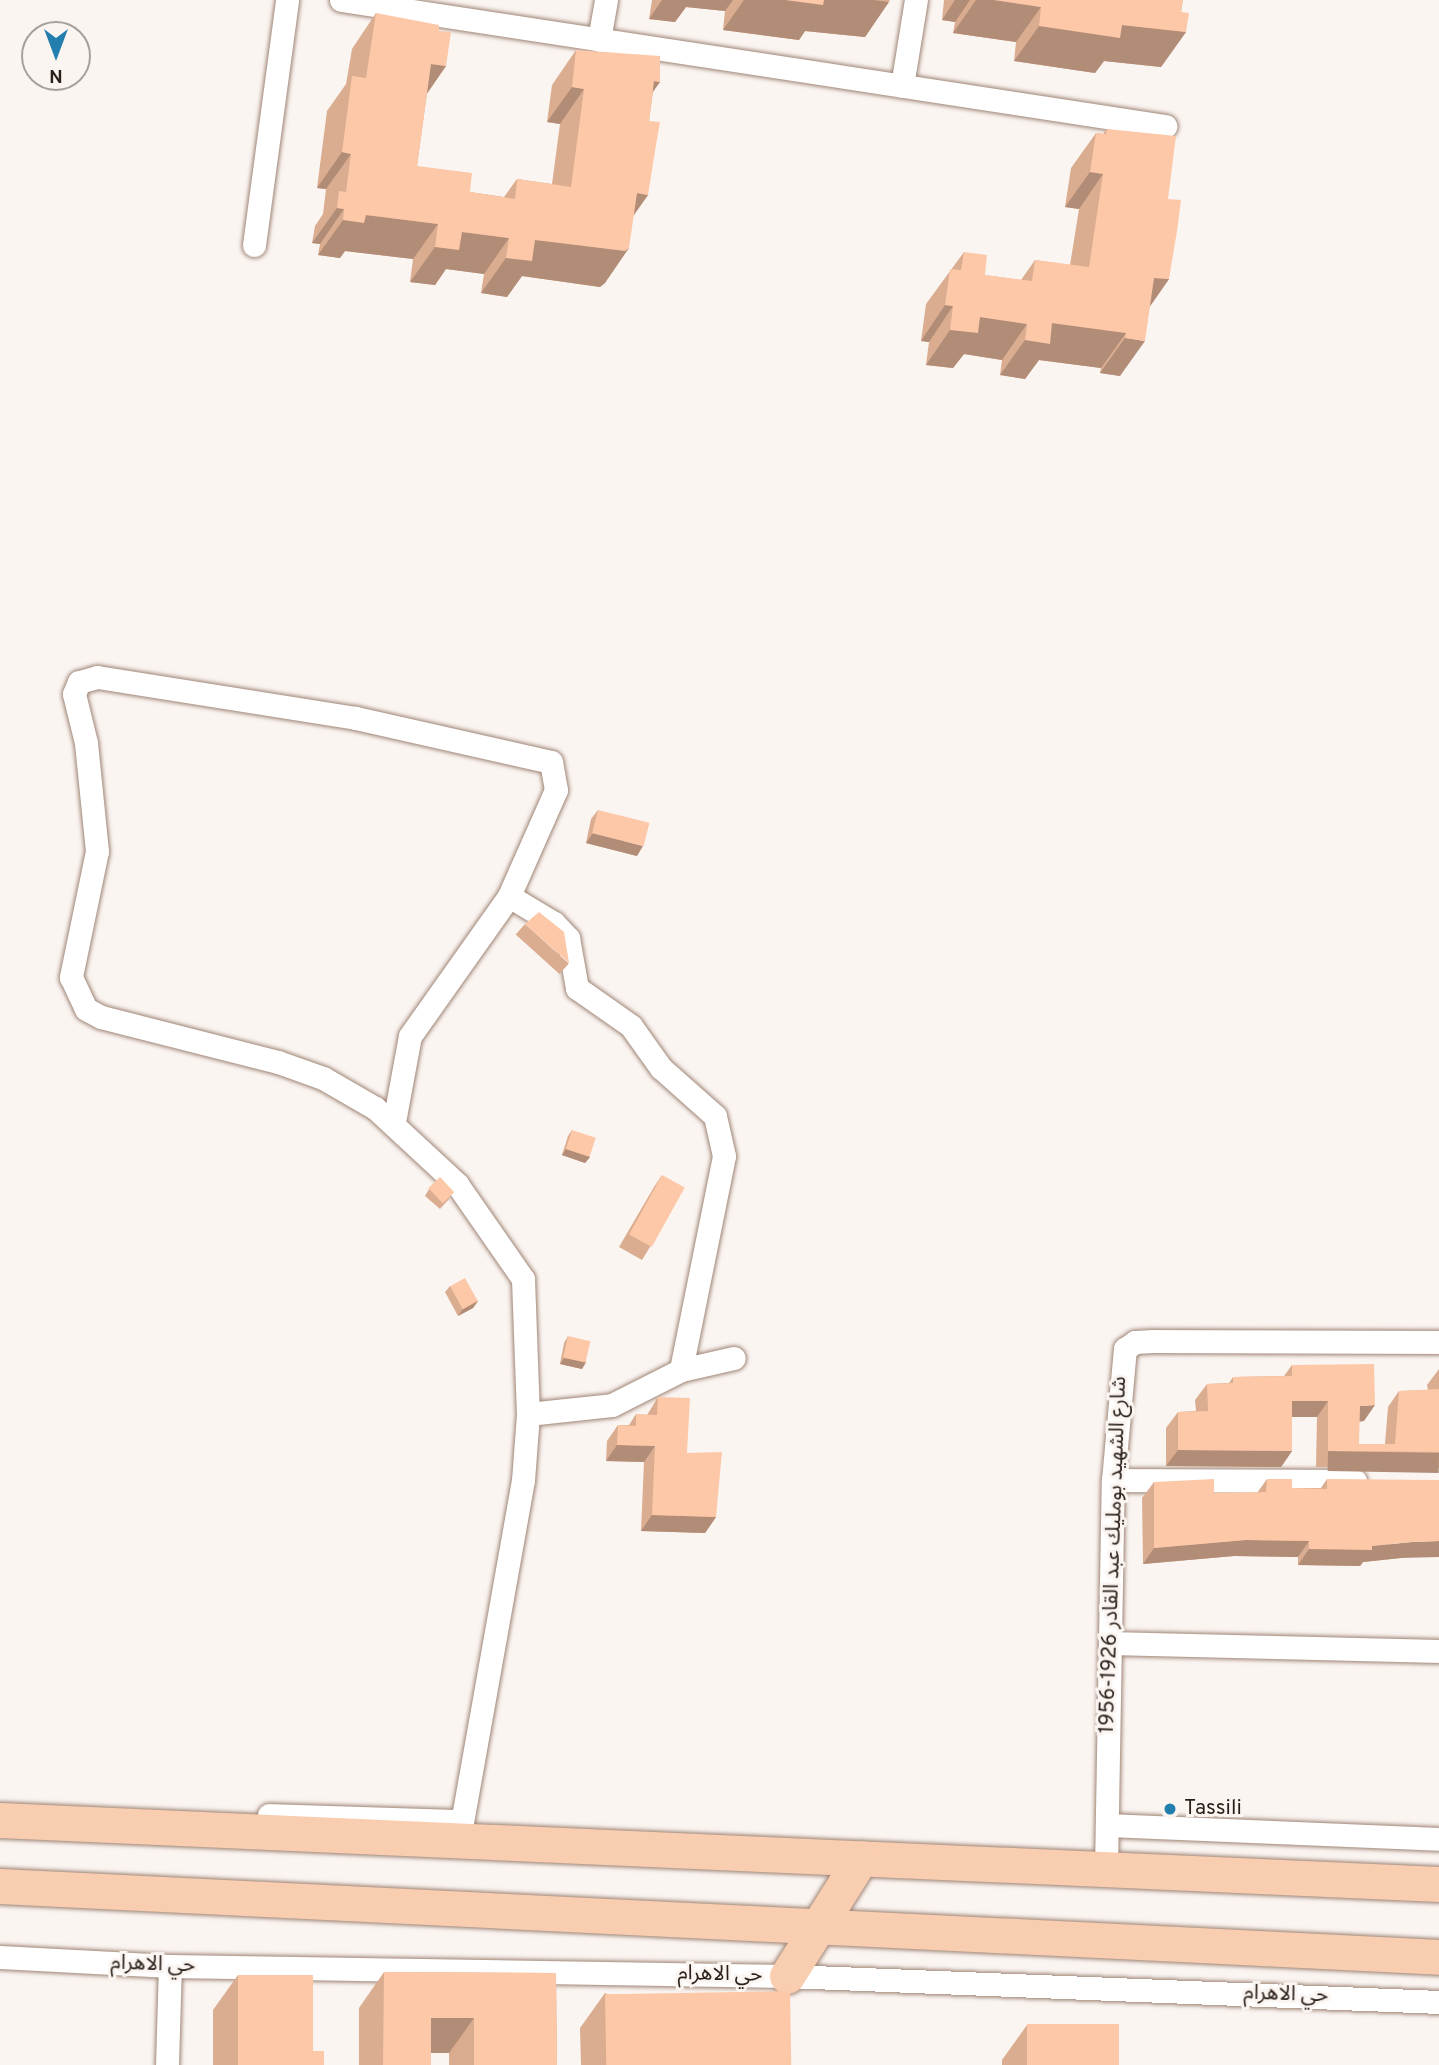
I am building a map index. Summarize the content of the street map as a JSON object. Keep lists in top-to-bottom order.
{
  "streets": {
    "street": ["شارع الشهيد بومليك عبد القادر 1926-1956", "حي الاهرام"]
  },
  "places": ["Tassili"],
  "north": "bottom"
}
